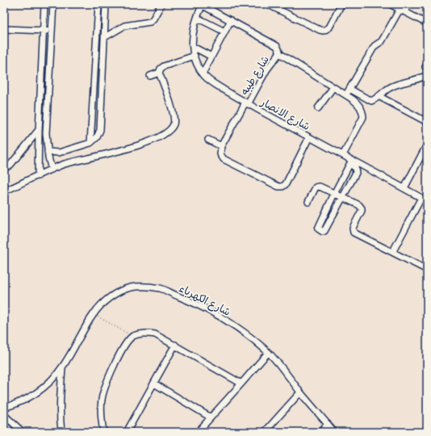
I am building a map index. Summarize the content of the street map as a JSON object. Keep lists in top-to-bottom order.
{
  "streets": {
    "street": ["شارع طيبه", "شارع الانصار", "شارع الكهرباء"]
  },
  "crossings": [
    ["شارع طيبه", "شارع الانصار"]
  ]
}
